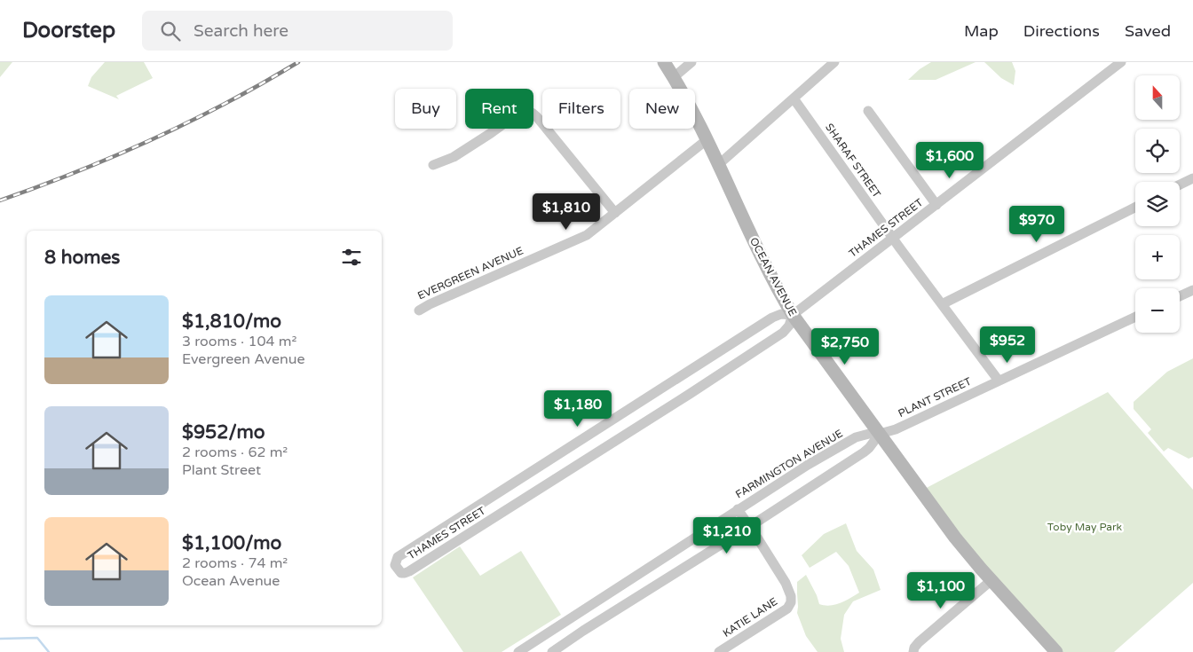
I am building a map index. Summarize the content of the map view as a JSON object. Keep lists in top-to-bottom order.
{
  "streets": {
    "main road": ["OCEAN AVENUE"],
    "street": [
      "SHARAF STREET",
      "THAMES STREET",
      "EVERGREEN AVENUE",
      "PLANT STREET",
      "FARMINGTON AVENUE",
      "KATIE LANE"
    ]
  },
  "crossings": [
    ["SHARAF STREET", "THAMES STREET"],
    ["SHARAF STREET", "PLANT STREET"],
    ["THAMES STREET", "OCEAN AVENUE"],
    ["EVERGREEN AVENUE", "OCEAN AVENUE"],
    ["OCEAN AVENUE", "PLANT STREET"],
    ["OCEAN AVENUE", "FARMINGTON AVENUE"],
    ["PLANT STREET", "FARMINGTON AVENUE"],
    ["FARMINGTON AVENUE", "KATIE LANE"]
  ],
  "parks": ["Toby May Park"],
  "north": "top",
  "page": {
    "header": "Doorstep",
    "search": "Search here",
    "nav": ["Map", "Directions", "Saved"],
    "map_buttons": ["+", "−"],
    "chip": [
      "Buy",
      "Rent",
      "Filters",
      "New"
    ],
    "price": [
      "$1,600",
      "$1,810",
      "$970",
      "$952",
      "$2,750",
      "$1,180",
      "$1,210",
      "$1,100"
    ],
    "heading": "8 homes",
    "list": [
      {
        "name": "$1,810/mo",
        "note": "3 rooms · 104 m² · Evergreen Avenue"
      },
      {
        "name": "$952/mo",
        "note": "2 rooms · 62 m² · Plant Street"
      },
      {
        "name": "$1,100/mo",
        "note": "2 rooms · 74 m² · Ocean Avenue"
      }
    ]
  }
}
